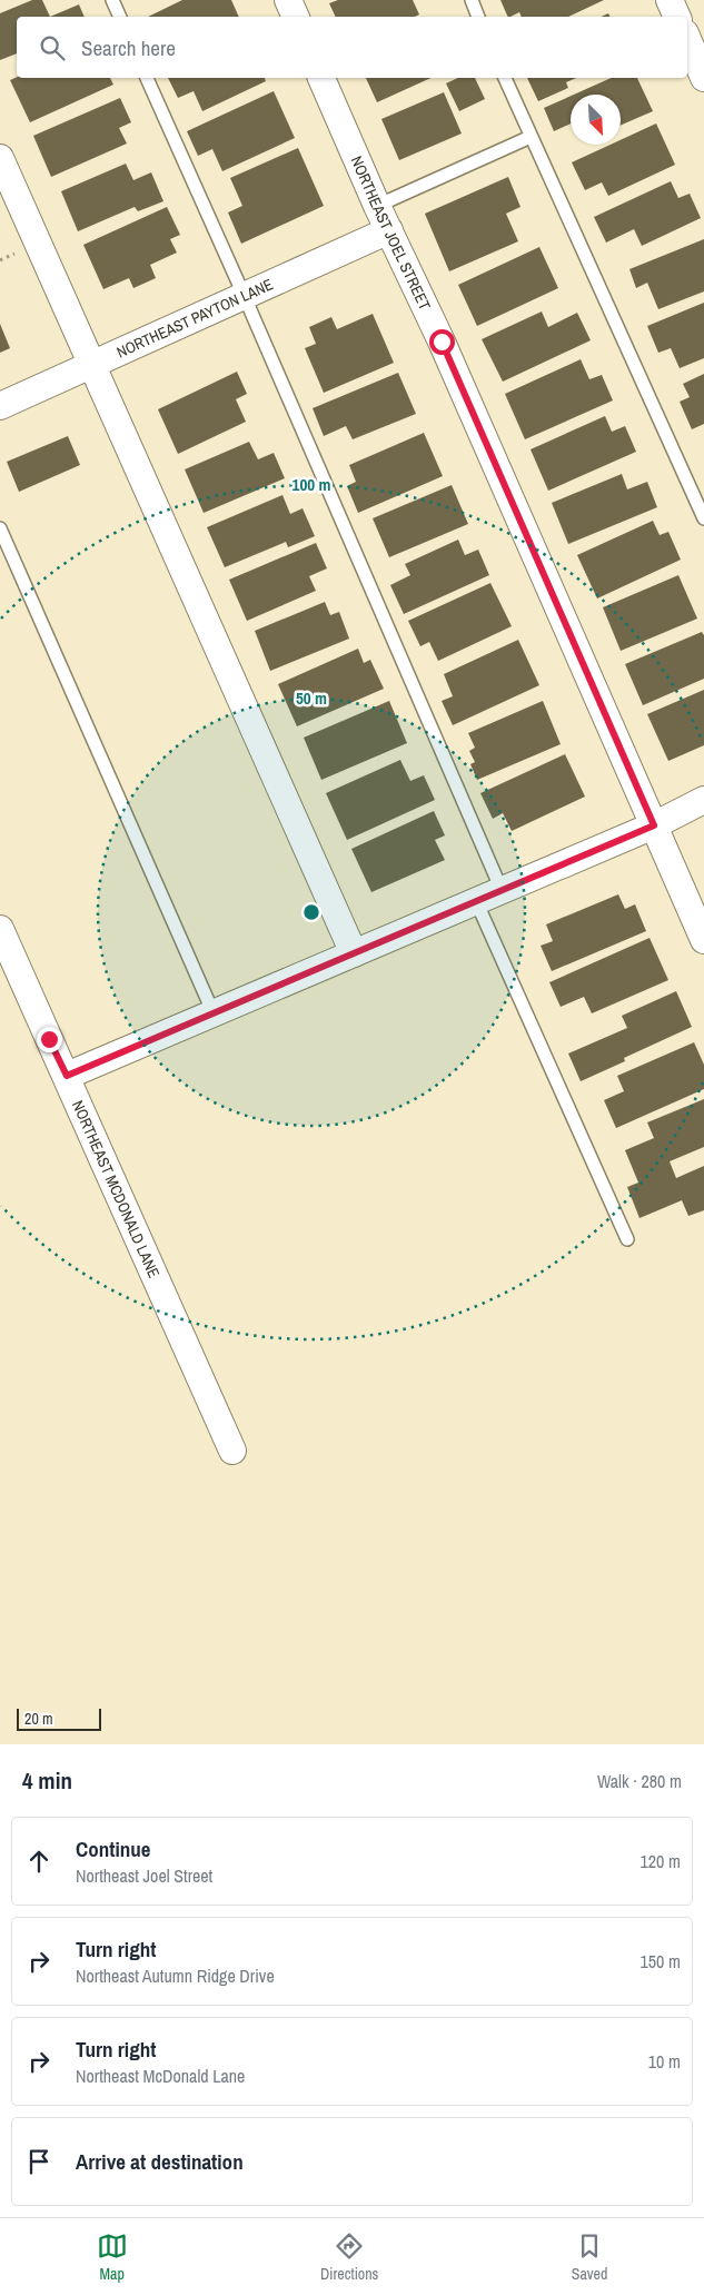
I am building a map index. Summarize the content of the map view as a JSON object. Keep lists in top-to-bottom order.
{
  "streets": {
    "street": ["NORTHEAST JOEL STREET", "NORTHEAST PAYTON LANE", "NORTHEAST MCDONALD LANE"]
  },
  "crossings": [
    ["NORTHEAST JOEL STREET", "NORTHEAST PAYTON LANE"]
  ],
  "scale_bar": "20 m",
  "north": "bottom right",
  "page": {
    "search": "Search here",
    "scale": "20 m",
    "heading": ["4 min", "Walk · 280 m"],
    "list": [
      ["Continue", "Northeast Joel Street", "120 m"],
      ["Turn right", "Northeast Autumn Ridge Drive", "150 m"],
      ["Turn right", "Northeast McDonald Lane", "10 m"],
      "Arrive at destination"
    ],
    "nav": ["Map", "Directions", "Saved"]
  },
  "rings": ["100 m", "50 m"]
}
